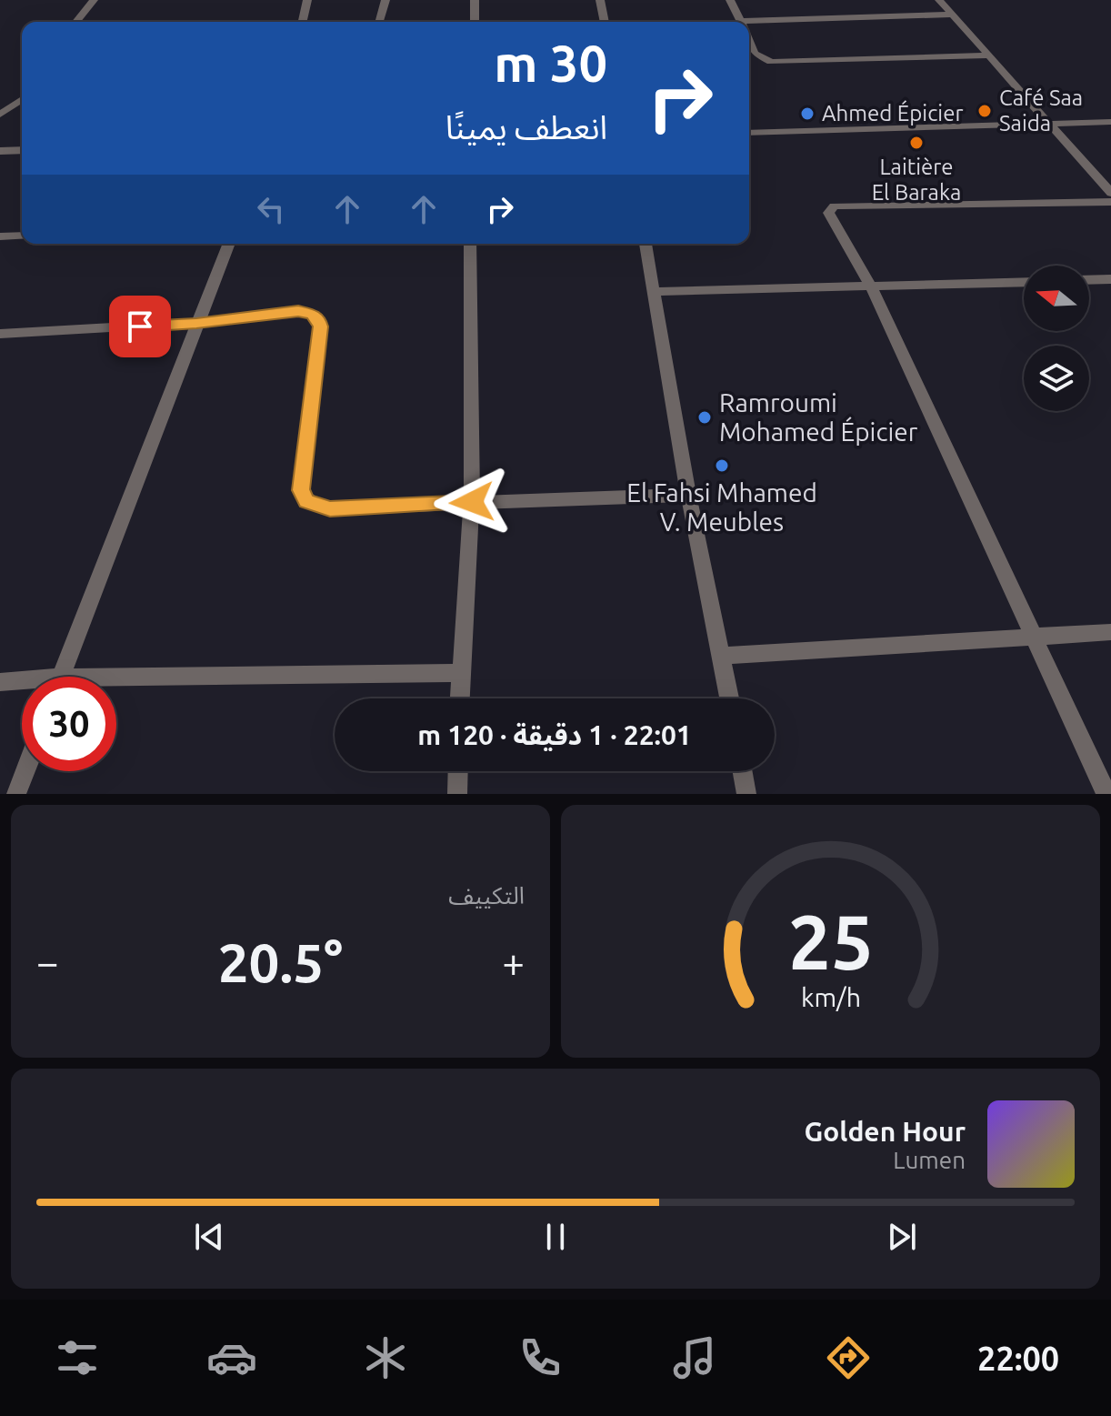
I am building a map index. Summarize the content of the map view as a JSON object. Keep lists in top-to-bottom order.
{
  "places": [
    "Café Saa Saida",
    "Ahmed Épicier",
    "Laitière El Baraka",
    "Ramroumi Mohamed Épicier",
    "El Fahsi Mhamed V. Meubles"
  ],
  "north": "left",
  "page": {
    "turn": ["30 m", "انعطف يمينًا"],
    "limit": "30",
    "trip": "22:01 · 1 دقيقة · 120 m",
    "tile": "التكييف",
    "heat": ["−", "20.5°", "+"],
    "song": ["Golden Hour", "Lumen"],
    "tabs": "22:00",
    "gauge": ["25", "km/h"]
  }
}
